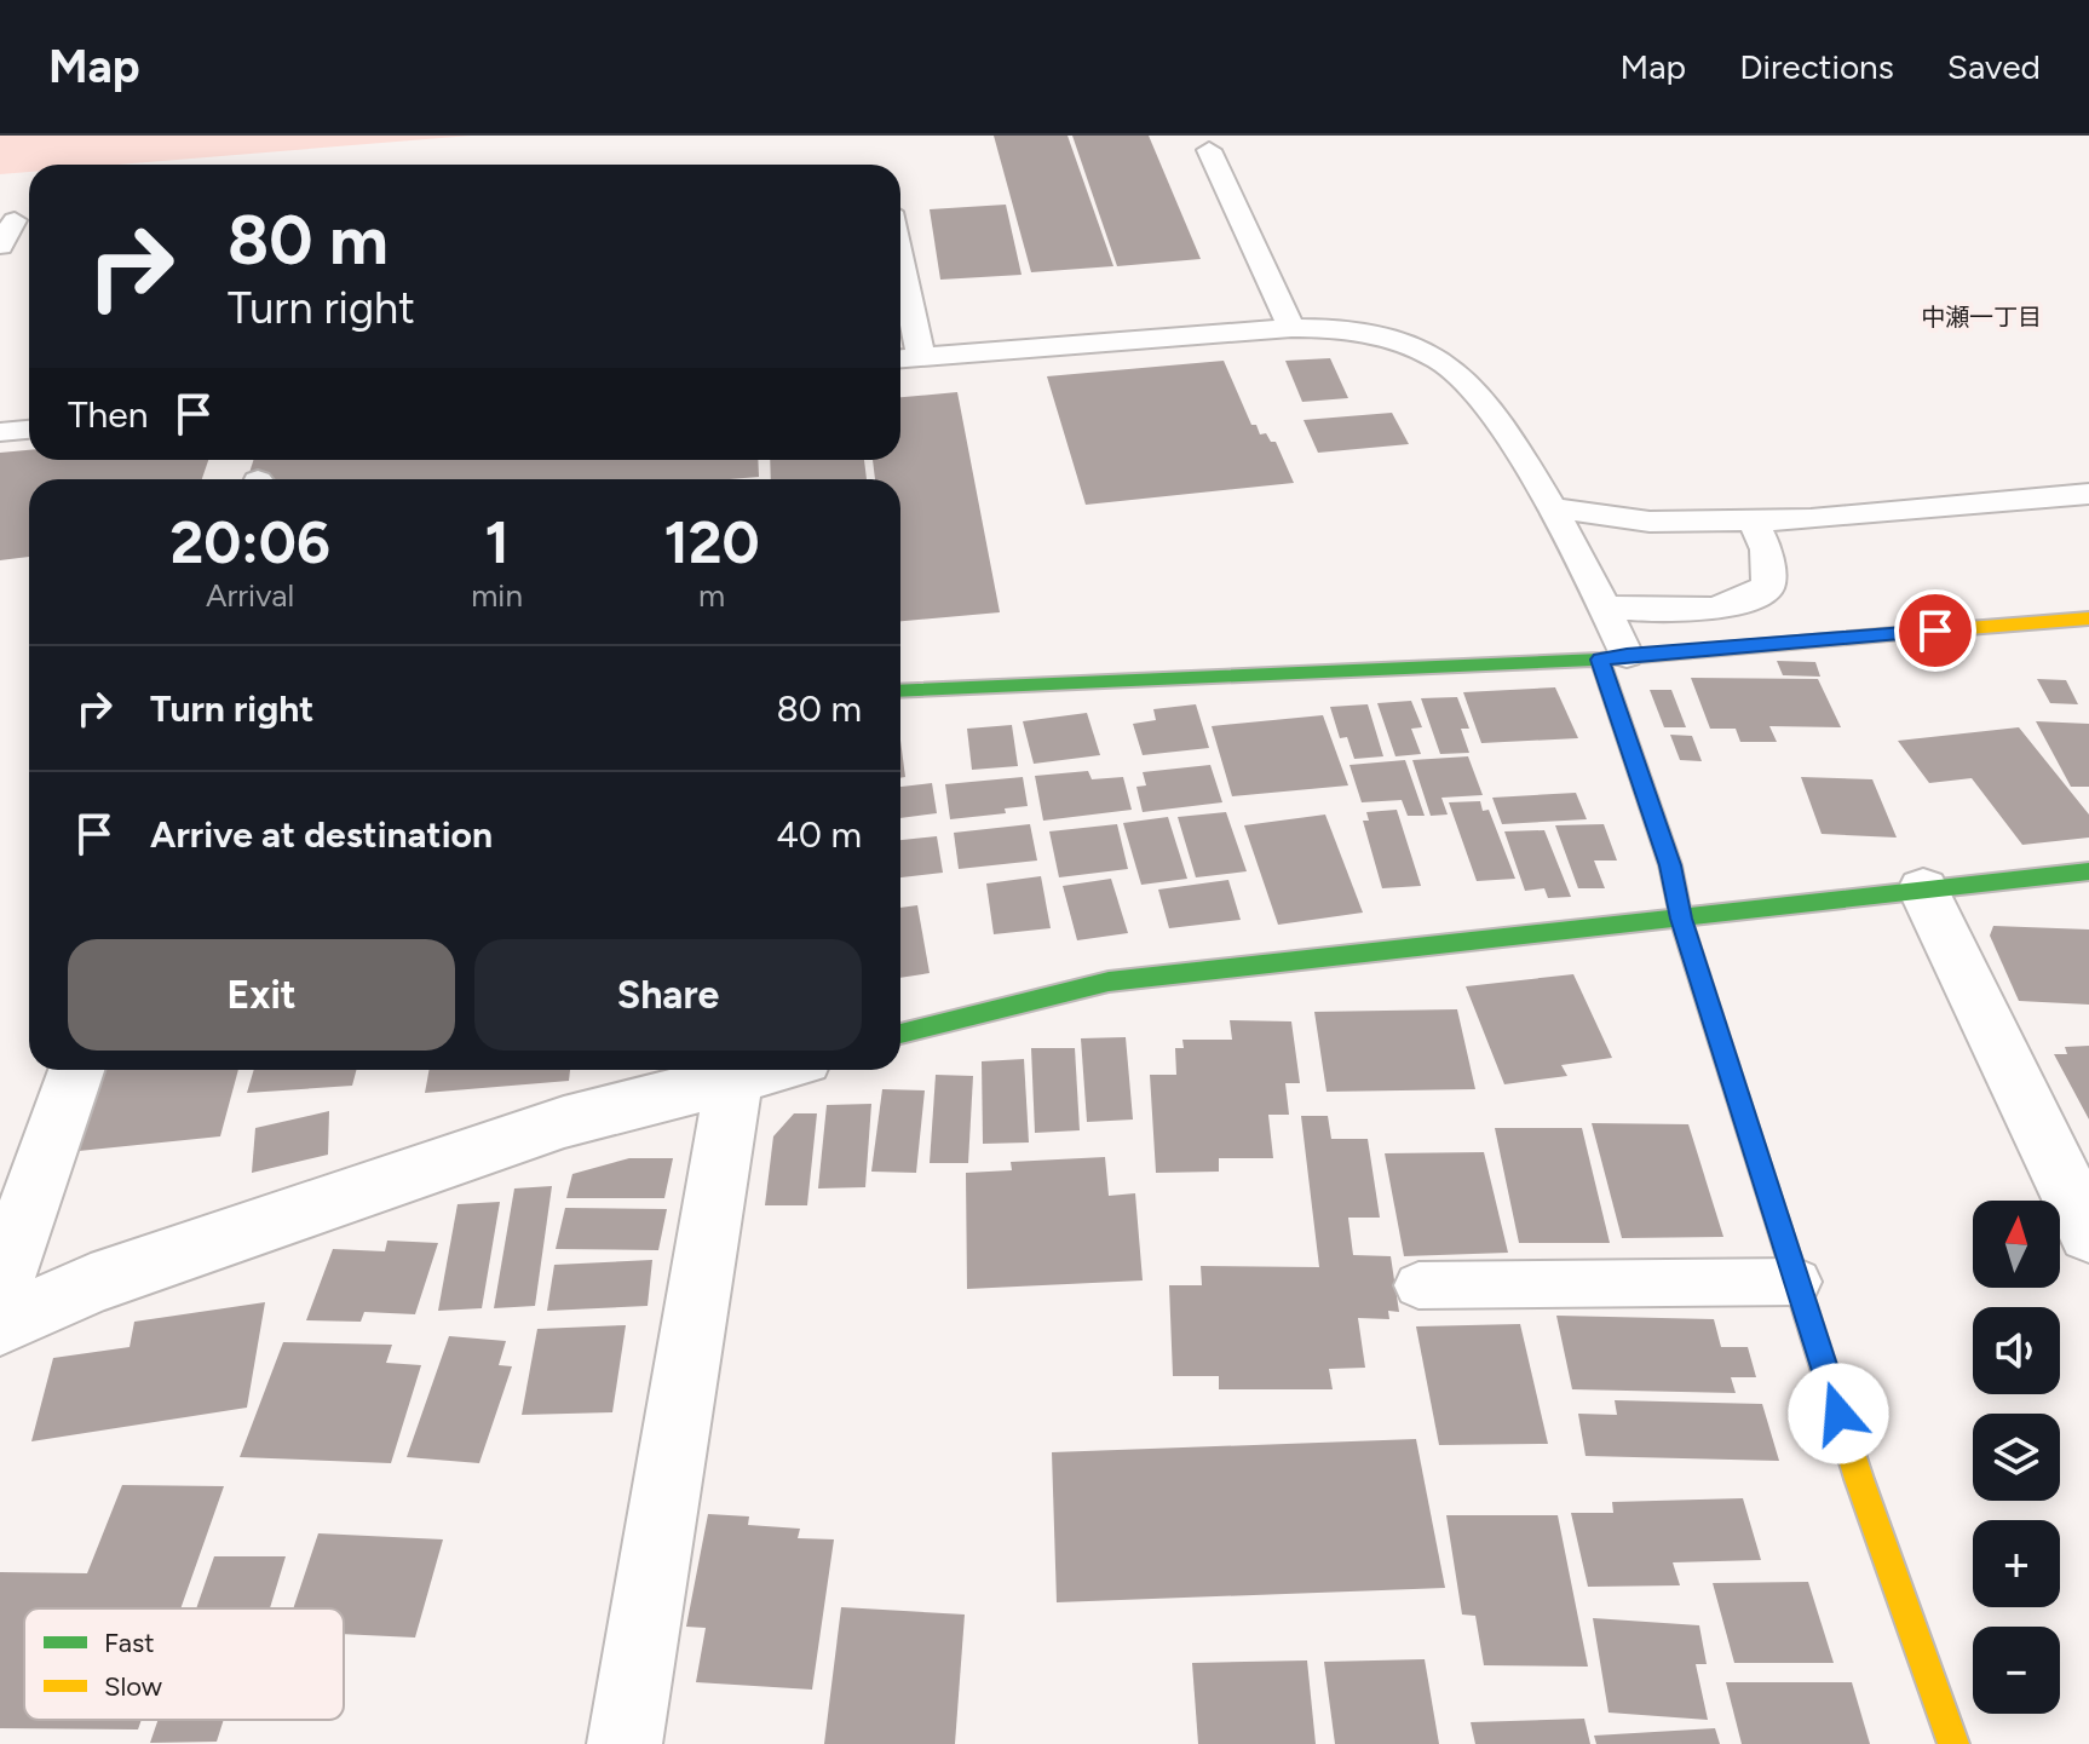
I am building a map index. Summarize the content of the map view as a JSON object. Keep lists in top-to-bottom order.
{
  "districts": ["中瀬一丁目"],
  "legend": ["Fast", "Slow"],
  "north": "top",
  "page": {
    "header": "Map",
    "nav": ["Map", "Directions", "Saved"],
    "turn": ["80 m", "Turn right"],
    "then": "Then",
    "eta": [
      "20:06",
      "Arrival",
      "1",
      "min",
      "120",
      "m"
    ],
    "list": [
      {
        "name": "Turn right",
        "value": "80 m"
      },
      {
        "name": "Arrive at destination",
        "value": "40 m"
      }
    ],
    "buttons": ["Exit", "Share"],
    "map_buttons": ["+", "−"]
  }
}
